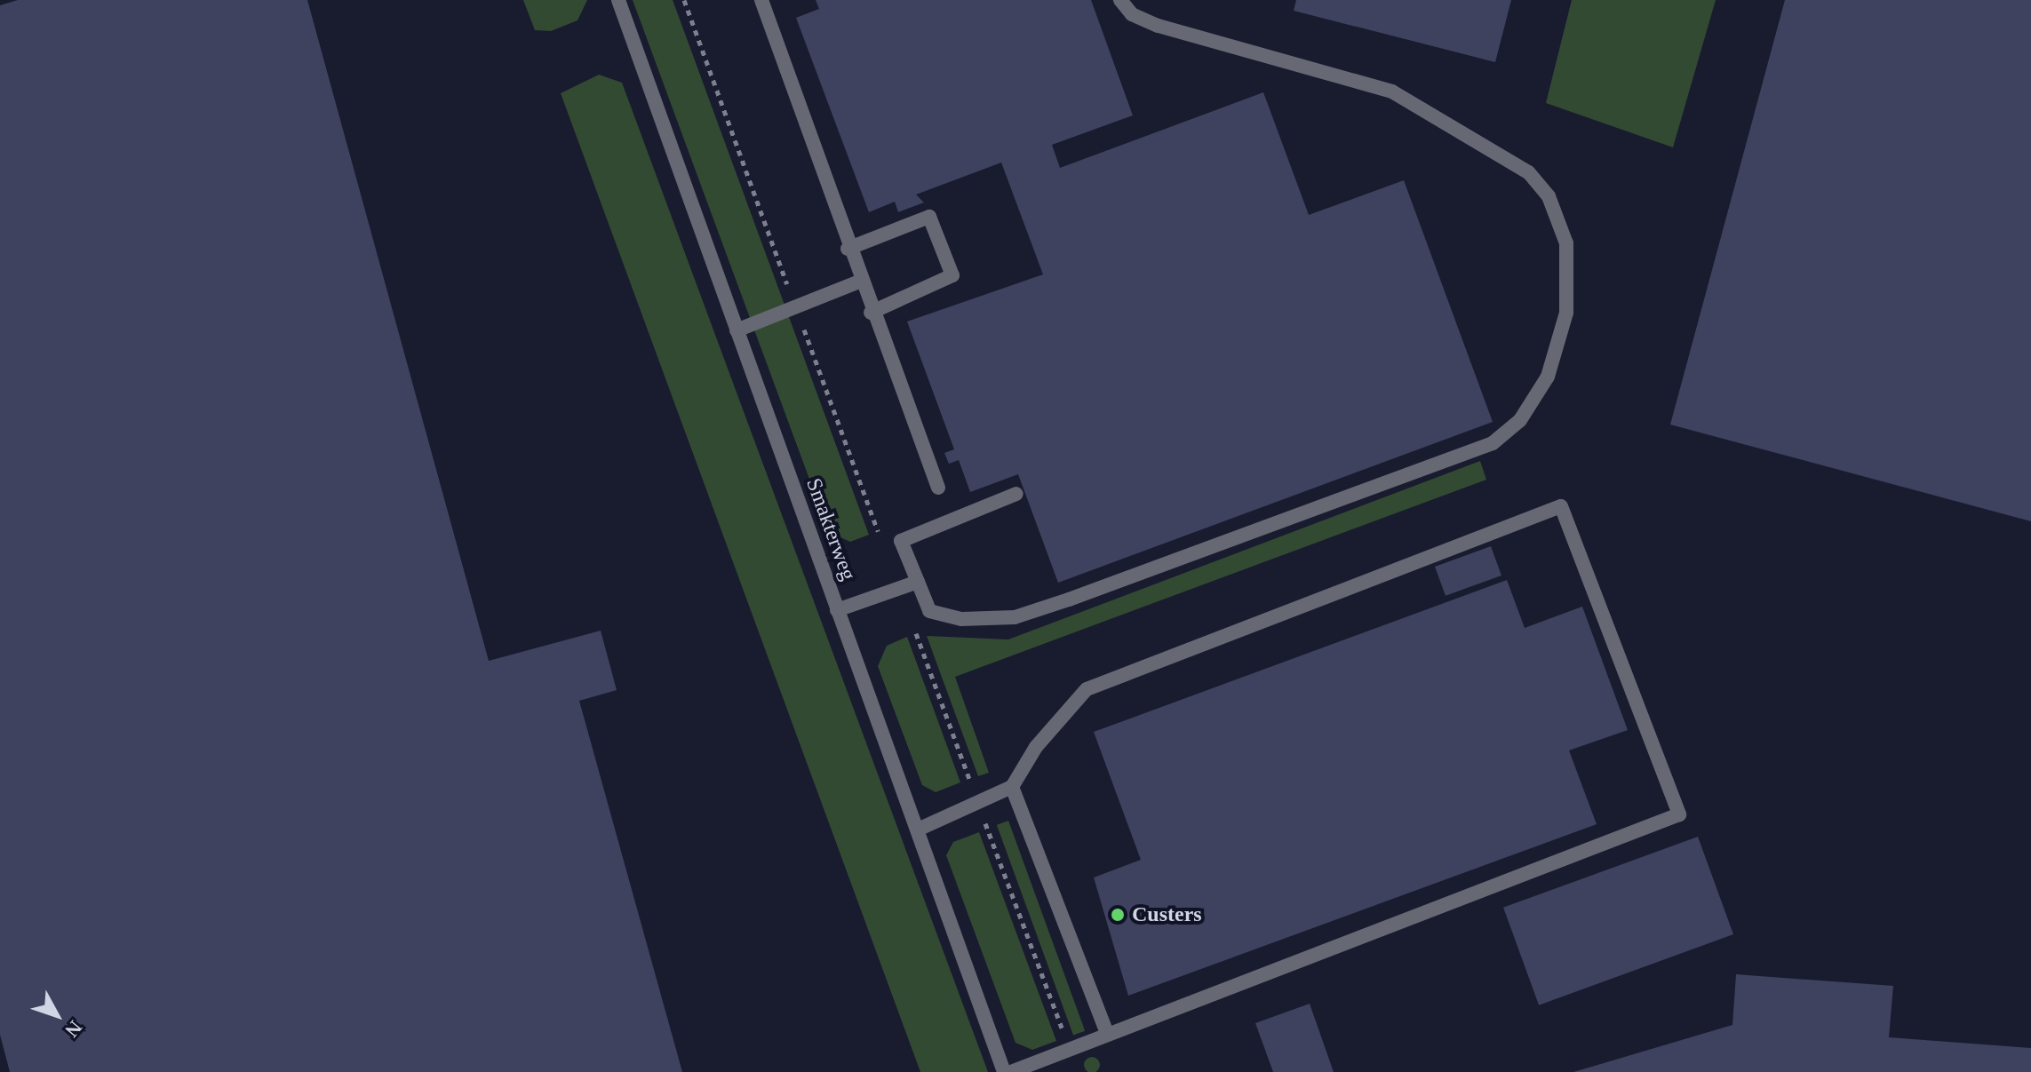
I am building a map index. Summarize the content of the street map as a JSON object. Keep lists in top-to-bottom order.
{
  "streets": {
    "street": ["Smakterweg"]
  },
  "places": ["Custers"],
  "north": "bottom right"
}
